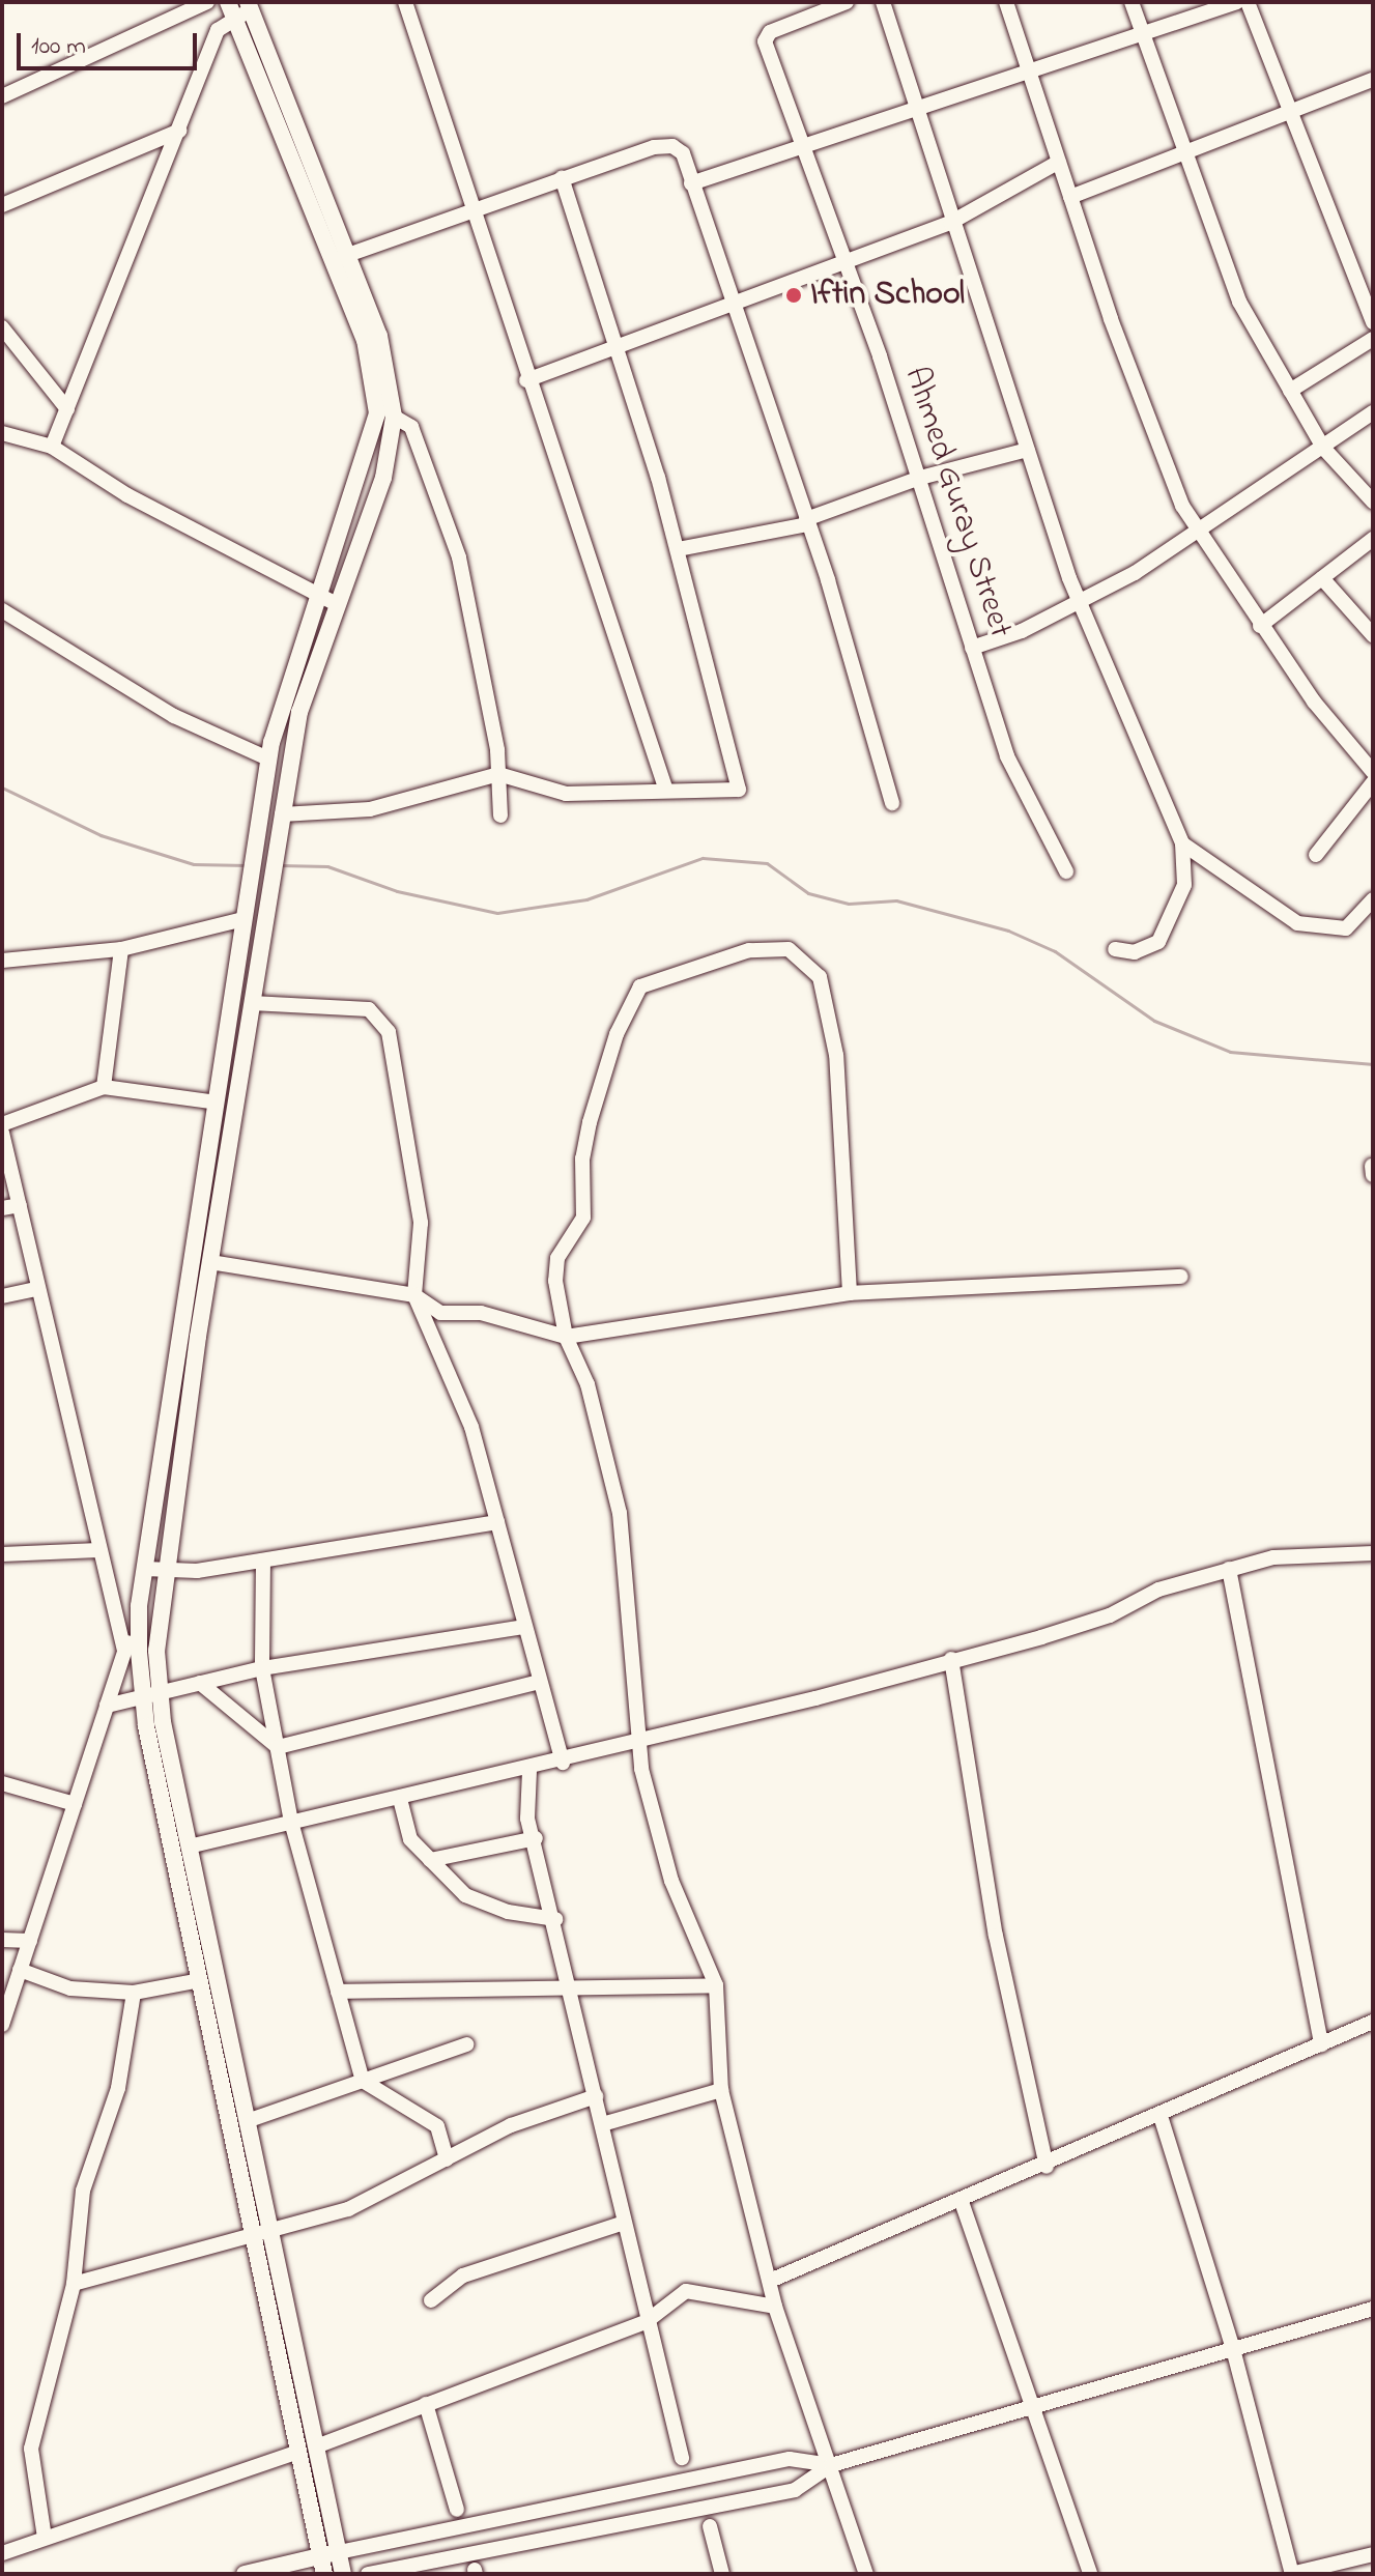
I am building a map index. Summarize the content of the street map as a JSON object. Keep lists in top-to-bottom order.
{
  "streets": {
    "street": ["Ahmed Guray Street"]
  },
  "places": ["Iftin School"],
  "scale_bar": "100 m"
}
